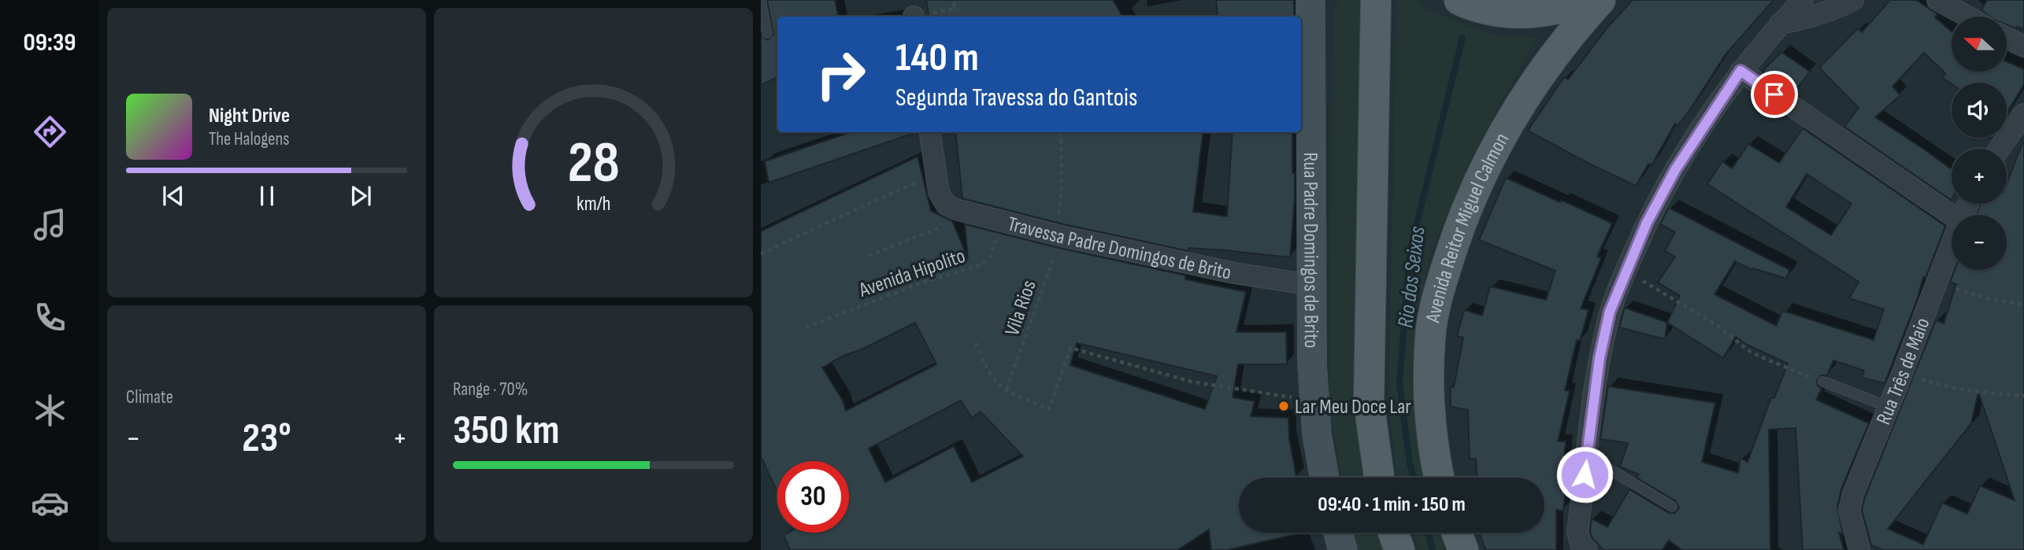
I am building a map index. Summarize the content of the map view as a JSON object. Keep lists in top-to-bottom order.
{
  "streets": {
    "main road": ["Avenida Reitor Miguel Calmon", "Rua Padre Domingos de Brito"],
    "street": ["Travessa Padre Domingos de Brito", "Rua Três de Maio"],
    "path": ["Avenida Hipolito", "Vila Rios"]
  },
  "crossings": [
    ["Travessa Padre Domingos de Brito", "Rua Padre Domingos de Brito"],
    ["Travessa Padre Domingos de Brito", "Avenida Hipolito"],
    ["Travessa Padre Domingos de Brito", "Vila Rios"]
  ],
  "water": ["Rio dos Seixos"],
  "places": ["Lar Meu Doce Lar"],
  "north": "left",
  "page": {
    "tabs": "09:39",
    "map_buttons": ["+", "−"],
    "turn": ["140 m", "Segunda Travessa do Gantois"],
    "song": ["Night Drive", "The Halogens"],
    "tile": [
      "Climate",
      ["Range · 70%", "350 km"]
    ],
    "heat": ["−", "23°", "+"],
    "limit": "30",
    "trip": "09:40 · 1 min · 150 m",
    "gauge": ["28", "km/h"]
  }
}
